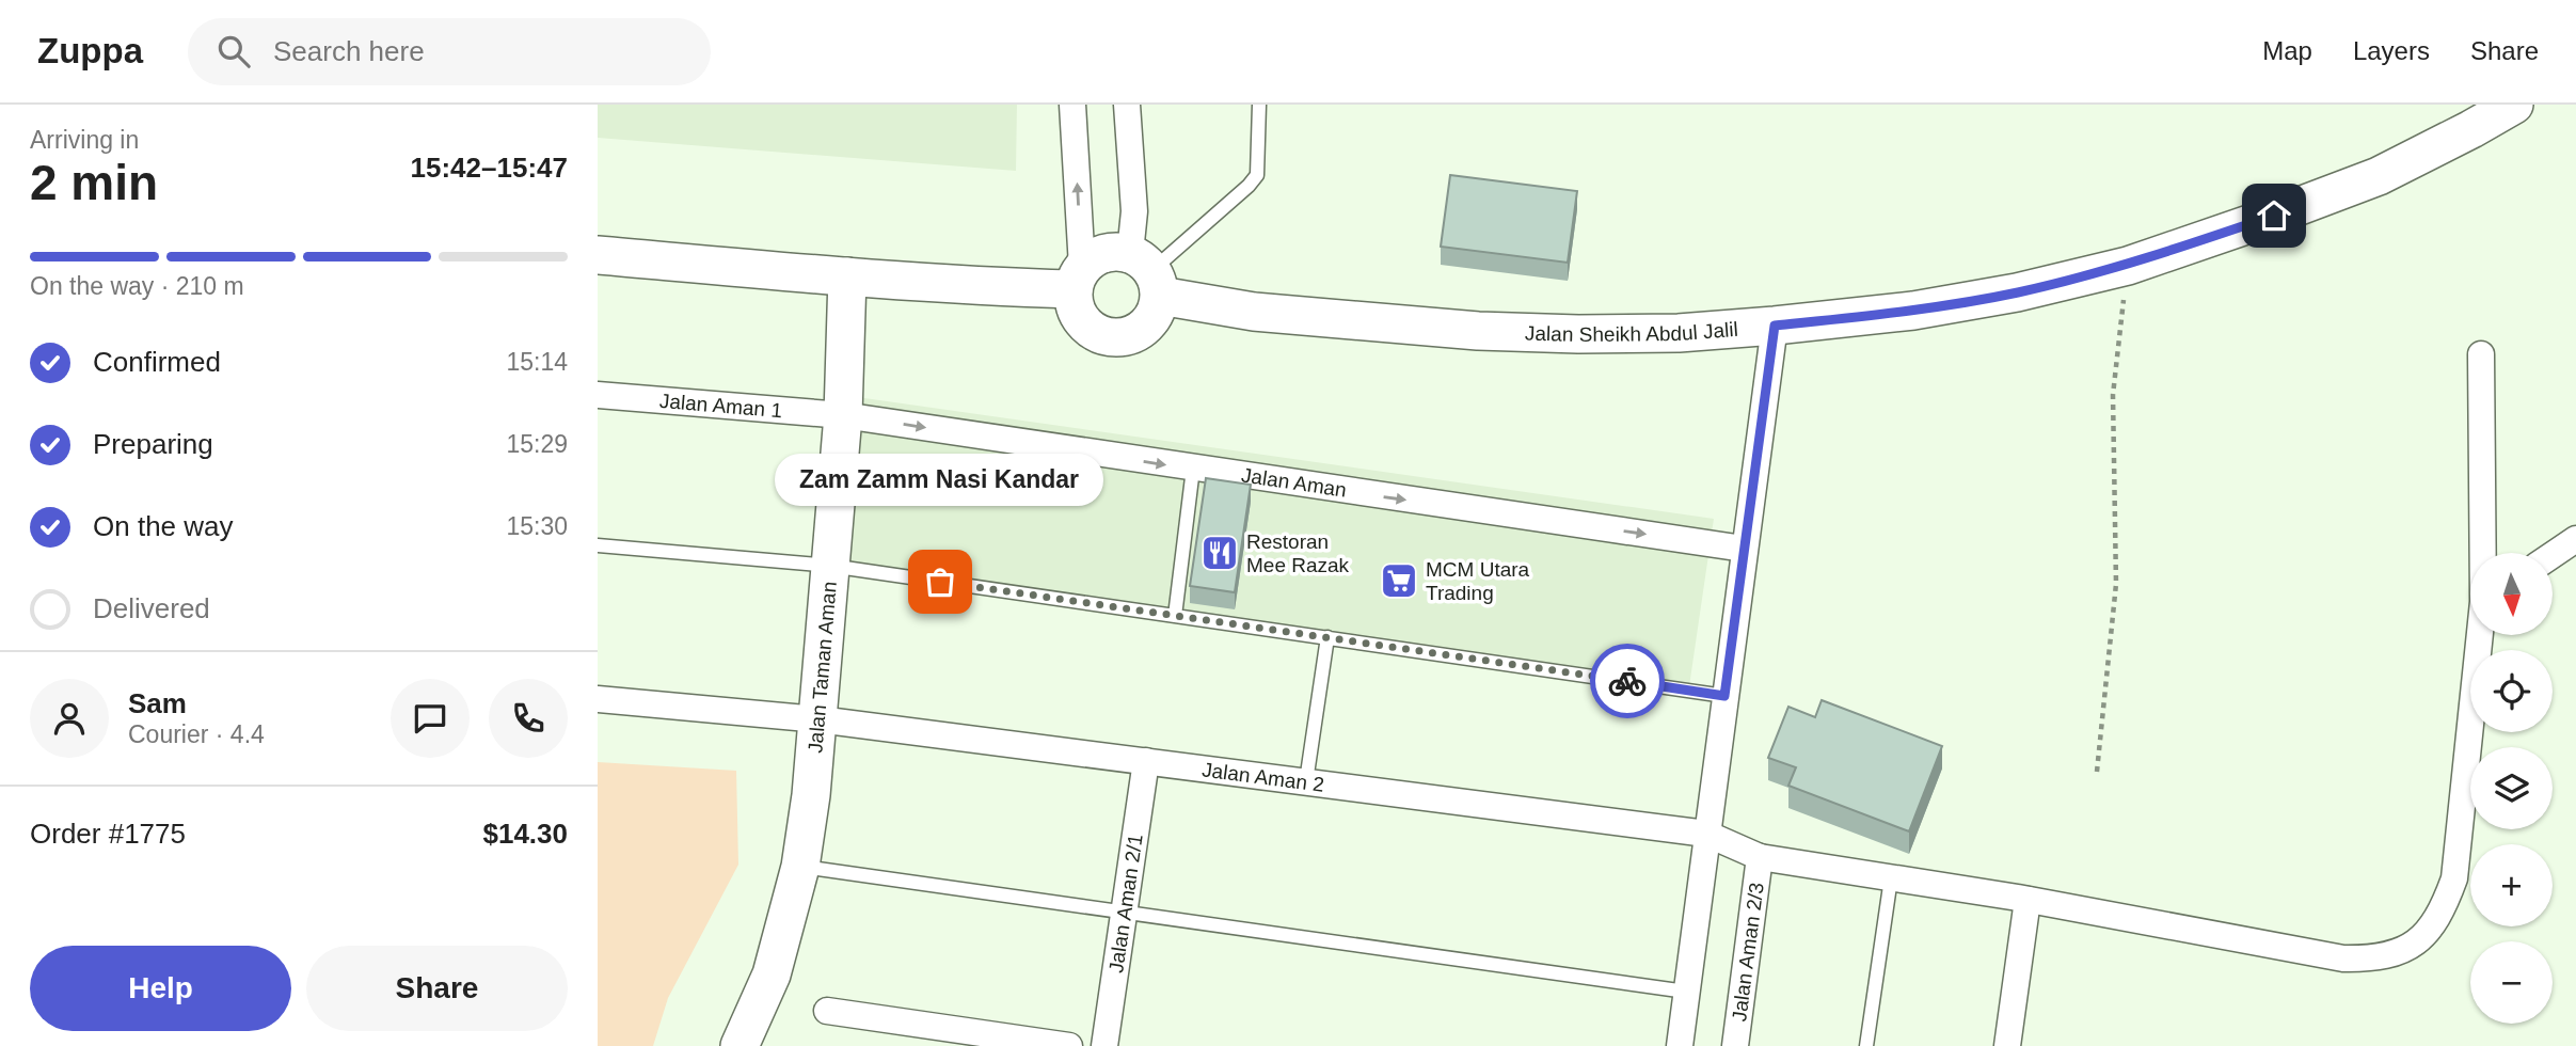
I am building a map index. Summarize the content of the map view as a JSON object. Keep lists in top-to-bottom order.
{
  "streets": {
    "street": [
      "Jalan Sheikh Abdul Jalil",
      "Jalan Aman 1",
      "Jalan Aman",
      "Jalan Taman Aman",
      "Jalan Aman 2",
      "Jalan Aman 2/1",
      "Jalan Aman 2/3"
    ]
  },
  "crossings": [
    ["Jalan Aman 1", "Jalan Aman"],
    ["Jalan Aman 1", "Jalan Taman Aman"],
    ["Jalan Aman", "Jalan Taman Aman"],
    ["Jalan Taman Aman", "Jalan Aman 2"],
    ["Jalan Aman 2", "Jalan Aman 2/1"],
    ["Jalan Aman 2", "Jalan Aman 2/3"]
  ],
  "one_way": ["Jalan Aman"],
  "places": {
    "restaurant": ["Restoran Mee Razak"],
    "supermarket": ["MCM Utara Trading"],
    "other": ["Zam Zamm Nasi Kandar"]
  },
  "north": "bottom",
  "page": {
    "header": "Zuppa",
    "search": "Search here",
    "nav": ["Map", "Layers", "Share"],
    "heading": ["2 min", "Arriving in", "15:42–15:47"],
    "panel": [
      "Sam",
      "Courier · 4.4",
      "Order #1775",
      "$14.30"
    ],
    "bar": "On the way · 210 m",
    "list": [
      ["Confirmed", "15:14"],
      ["Preparing", "15:29"],
      ["On the way", "15:30"],
      "Delivered"
    ],
    "bubble": "Zam Zamm Nasi Kandar",
    "map_buttons": ["+", "−"],
    "buttons": ["Help", "Share"]
  }
}
